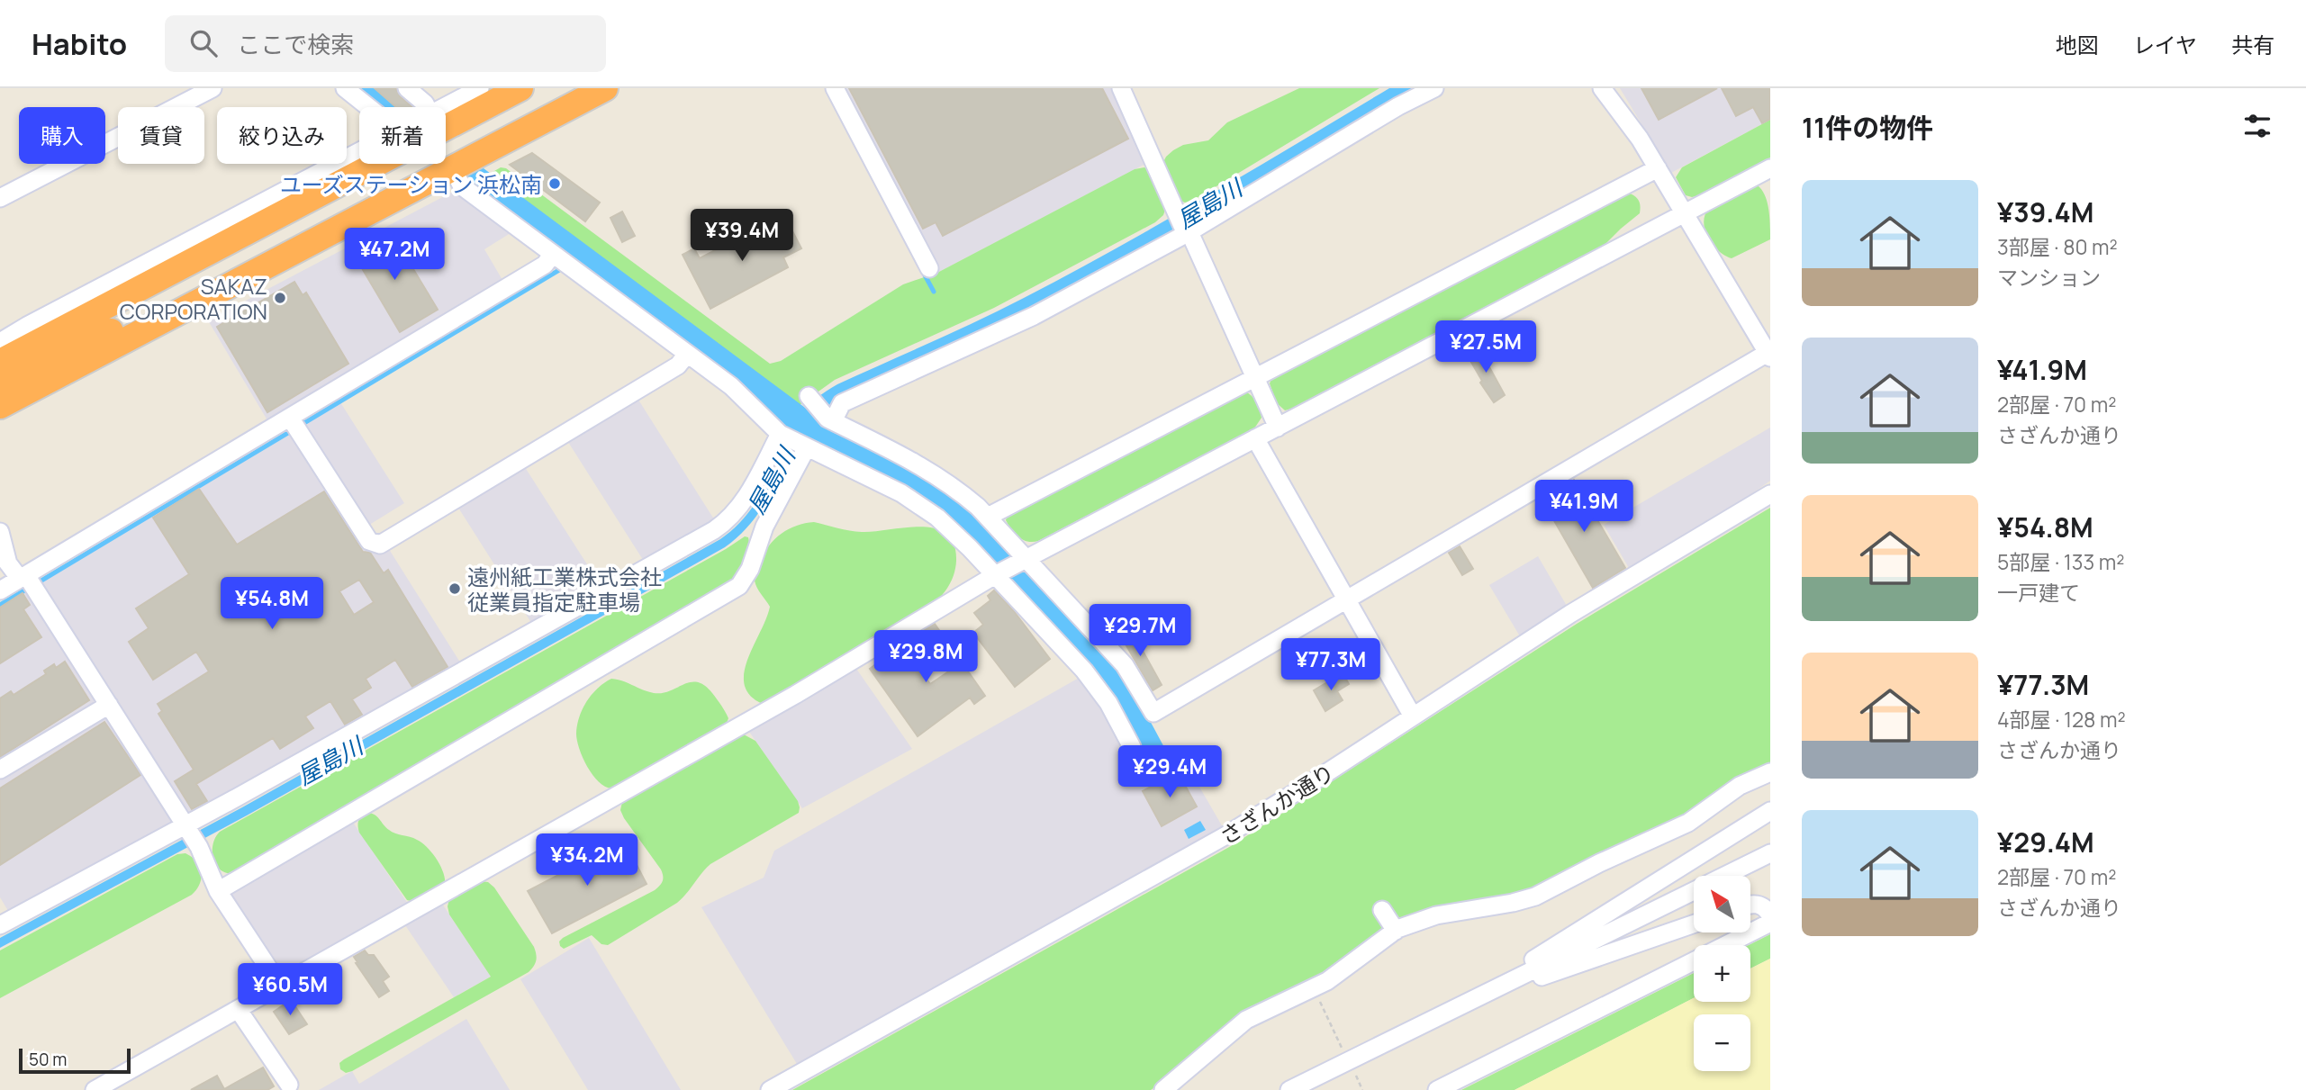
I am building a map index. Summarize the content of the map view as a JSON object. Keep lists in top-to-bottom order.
{
  "streets": {
    "street": ["さざんか通り"]
  },
  "water": ["屋島川"],
  "places": ["ユーズステーション 浜松南", "SAKAZ CORPORATION", "遠州紙工業株式会社 従業員指定駐車場"],
  "scale_bar": "50 m",
  "north": "top left",
  "page": {
    "header": "Habito",
    "search": "ここで検索",
    "nav": ["地図", "レイヤ", "共有"],
    "heading": "11件の物件",
    "chip": [
      "購入",
      "賃貸",
      "絞り込み",
      "新着"
    ],
    "list": [
      {
        "name": "¥39.4M",
        "note": "3部屋 · 80 m² · マンション"
      },
      {
        "name": "¥41.9M",
        "note": "2部屋 · 70 m² · さざんか通り"
      },
      {
        "name": "¥54.8M",
        "note": "5部屋 · 133 m² · 一戸建て"
      },
      {
        "name": "¥77.3M",
        "note": "4部屋 · 128 m² · さざんか通り"
      },
      {
        "name": "¥29.4M",
        "note": "2部屋 · 70 m² · さざんか通り"
      }
    ],
    "price": [
      "¥39.4M",
      "¥47.2M",
      "¥27.5M",
      "¥41.9M",
      "¥54.8M",
      "¥29.7M",
      "¥29.8M",
      "¥77.3M",
      "¥29.4M",
      "¥34.2M",
      "¥60.5M"
    ],
    "map_buttons": ["+", "−"],
    "scale": "50 m"
  }
}
